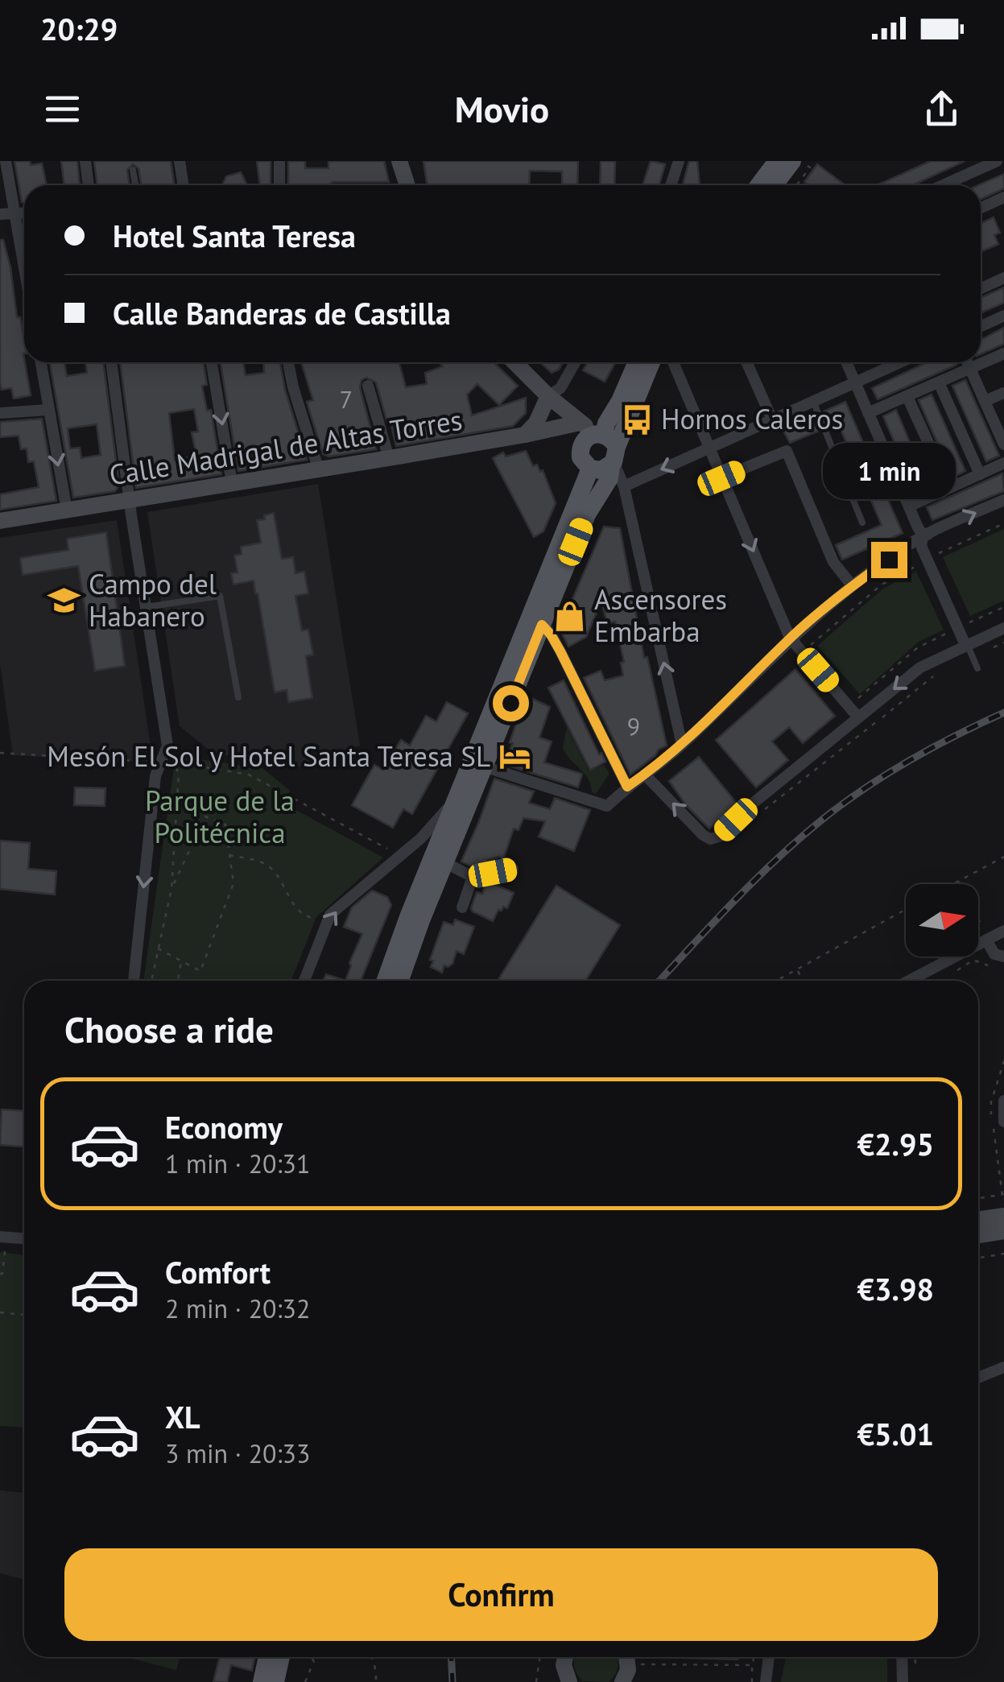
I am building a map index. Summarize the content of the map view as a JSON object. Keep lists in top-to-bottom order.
{
  "streets": {
    "street": ["Calle Madrigal de Altas Torres"]
  },
  "parks": ["Parque de la Politécnica"],
  "places": {
    "bus stop": ["Hornos Caleros"],
    "school or university": ["Campo del Habanero"],
    "shop": ["Ascensores Embarba"],
    "hotel": ["Mesón El Sol y Hotel Santa Teresa SL"]
  },
  "house_numbers": ["7", "9"],
  "north": "right",
  "page": {
    "status": "20:29",
    "header": "Movio",
    "banner": ["Hotel Santa Teresa", "Calle Banderas de Castilla"],
    "bubble": "1 min",
    "heading": "Choose a ride",
    "list": [
      {
        "name": "Economy",
        "note": "1 min · 20:31",
        "value": "€2.95"
      },
      {
        "name": "Comfort",
        "note": "2 min · 20:32",
        "value": "€3.98"
      },
      {
        "name": "XL",
        "note": "3 min · 20:33",
        "value": "€5.01"
      }
    ],
    "buttons": "Confirm"
  }
}
